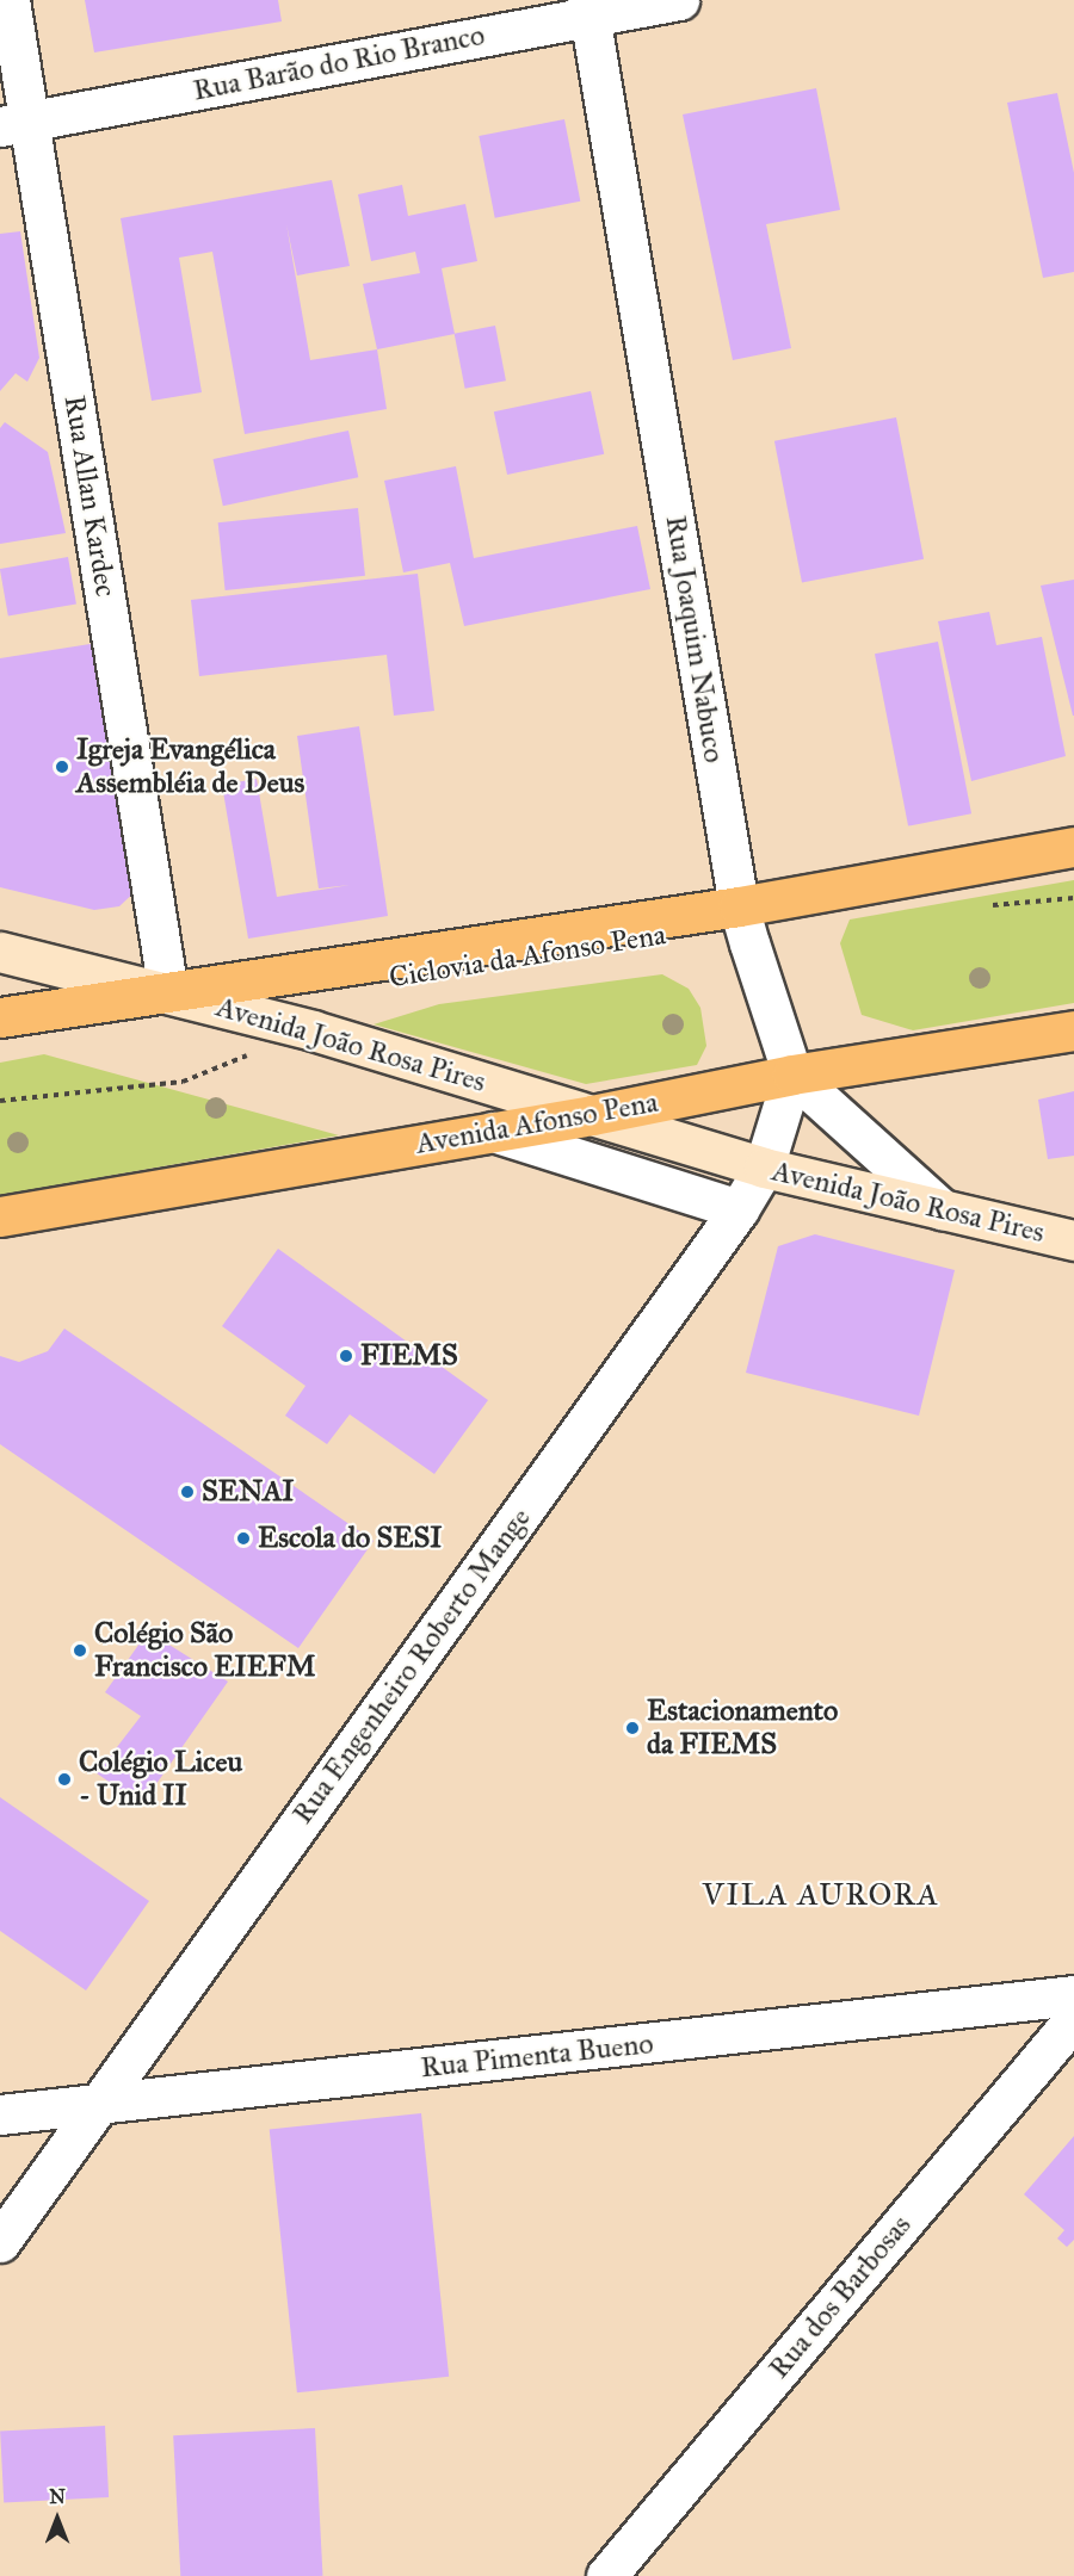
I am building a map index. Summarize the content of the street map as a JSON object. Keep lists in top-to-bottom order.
{
  "streets": {
    "main road": ["Avenida Afonso Pena"],
    "street": [
      "Rua Barão do Rio Branco",
      "Rua Allan Kardec",
      "Rua Joaquim Nabuco",
      "Avenida João Rosa Pires",
      "Rua Engenheiro Roberto Mange",
      "Rua Pimenta Bueno",
      "Rua dos Barbosas"
    ]
  },
  "crossings": [
    ["Rua Barão do Rio Branco", "Rua Allan Kardec"],
    ["Rua Barão do Rio Branco", "Rua Joaquim Nabuco"],
    ["Rua Allan Kardec", "Avenida João Rosa Pires"],
    ["Rua Joaquim Nabuco", "Avenida Afonso Pena"],
    ["Rua Joaquim Nabuco", "Rua Engenheiro Roberto Mange"],
    ["Avenida João Rosa Pires", "Avenida Afonso Pena"],
    ["Avenida João Rosa Pires", "Rua Engenheiro Roberto Mange"],
    ["Avenida Afonso Pena", "Rua Engenheiro Roberto Mange"],
    ["Rua Engenheiro Roberto Mange", "Rua Pimenta Bueno"]
  ],
  "districts": ["VILA AURORA"],
  "places": [
    "Igreja Evangélica Assembléia de Deus",
    "FIEMS",
    "SENAI",
    "Escola do SESI",
    "Colégio São Francisco EIEFM",
    "Estacionamento da FIEMS",
    "Colégio Liceu - Unid II"
  ],
  "north": "top"
}
